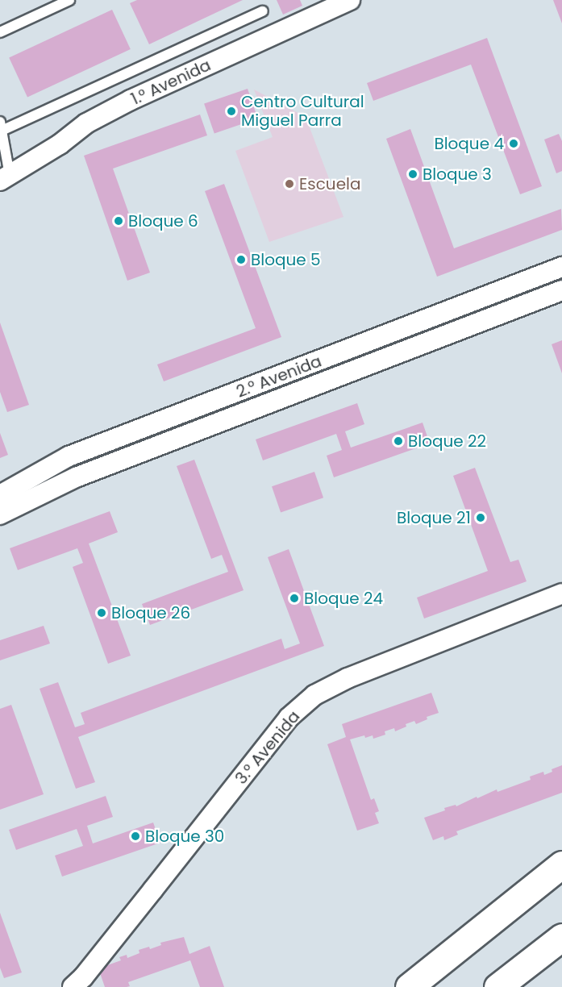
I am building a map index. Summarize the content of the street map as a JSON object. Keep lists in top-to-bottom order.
{
  "streets": {
    "street": ["1.° Avenida", "2.° Avenida", "3.° Avenida"]
  },
  "places": [
    "Centro Cultural Miguel Parra",
    "Bloque 4",
    "Bloque 3",
    "Escuela",
    "Bloque 6",
    "Bloque 5",
    "Bloque 22",
    "Bloque 21",
    "Bloque 24",
    "Bloque 26",
    "Bloque 30"
  ]
}
